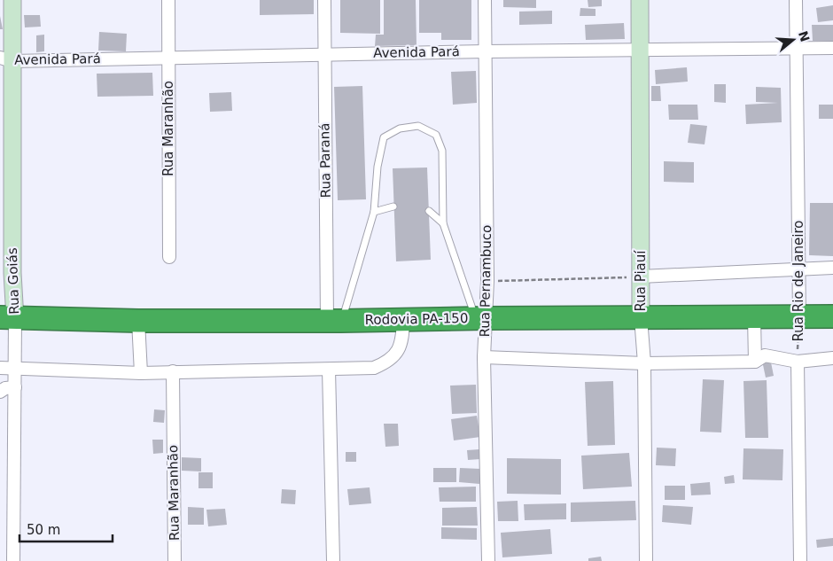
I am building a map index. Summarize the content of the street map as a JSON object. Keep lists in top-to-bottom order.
{
  "streets": {
    "highway": ["Rodovia PA-150"],
    "street": [
      "Avenida Pará",
      "Rua Maranhão",
      "Rua Paraná",
      "Rua Goiás",
      "Rua Pernambuco",
      "Rua Piauí",
      "Rua Rio de Janeiro"
    ]
  },
  "crossings": [
    ["Avenida Pará", "Rua Maranhão"],
    ["Avenida Pará", "Rua Paraná"],
    ["Avenida Pará", "Rua Goiás"],
    ["Avenida Pará", "Rua Pernambuco"],
    ["Avenida Pará", "Rua Piauí"],
    ["Avenida Pará", "Rua Rio de Janeiro"],
    ["Rua Paraná", "Rodovia PA-150"],
    ["Rua Goiás", "Rodovia PA-150"],
    ["Rua Pernambuco", "Rodovia PA-150"],
    ["Rua Piauí", "Rodovia PA-150"],
    ["Rua Rio de Janeiro", "Rodovia PA-150"]
  ],
  "scale_bar": "50 m",
  "north": "right"
}
